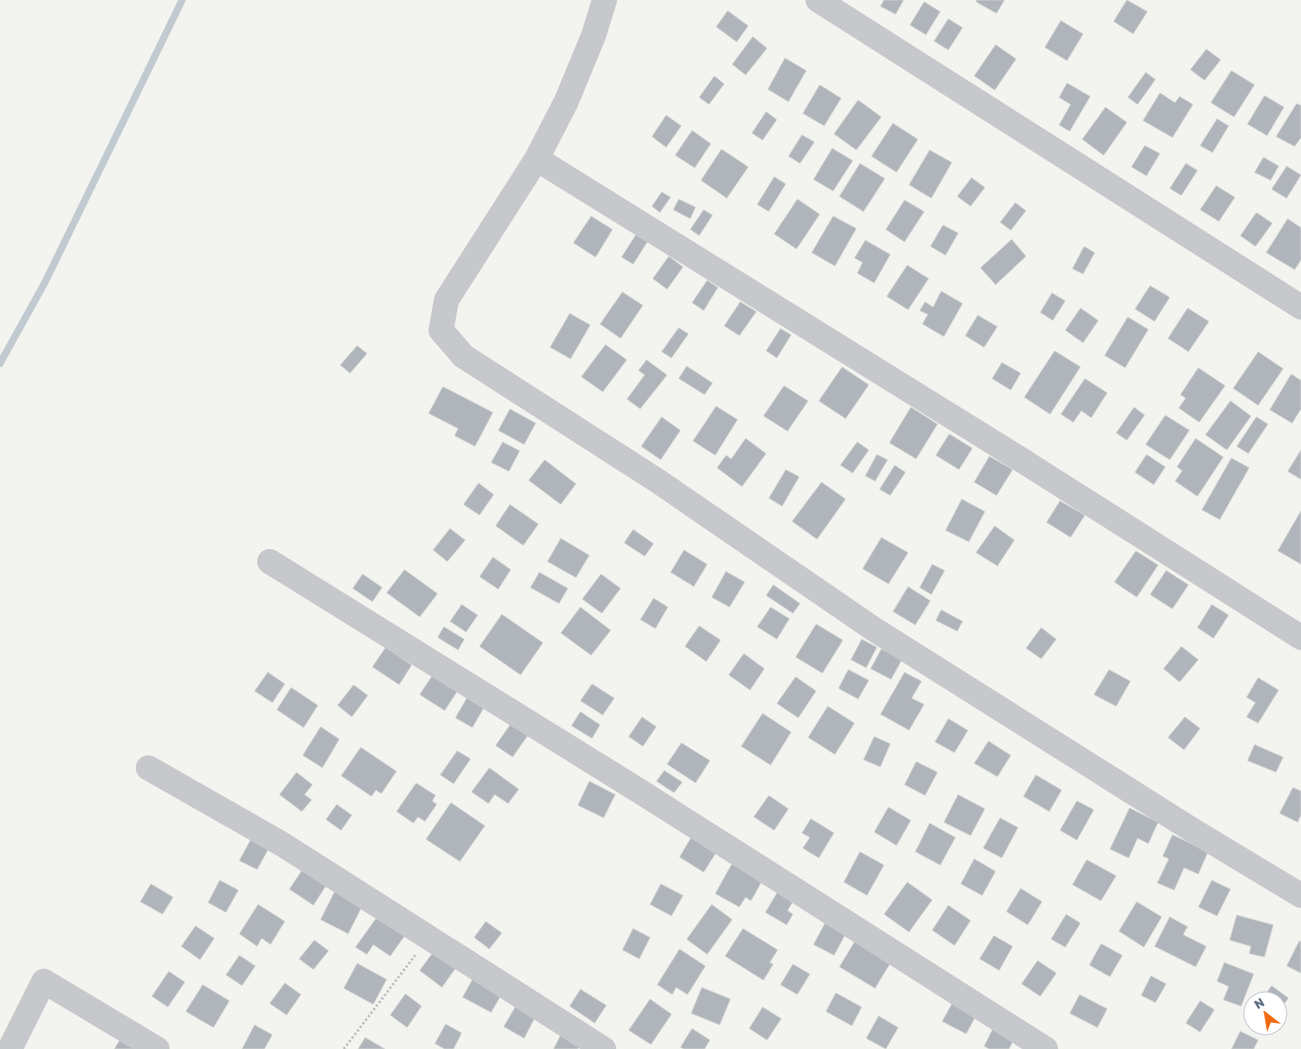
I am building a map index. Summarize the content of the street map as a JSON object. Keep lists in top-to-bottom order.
{
  "north": "top left"
}
